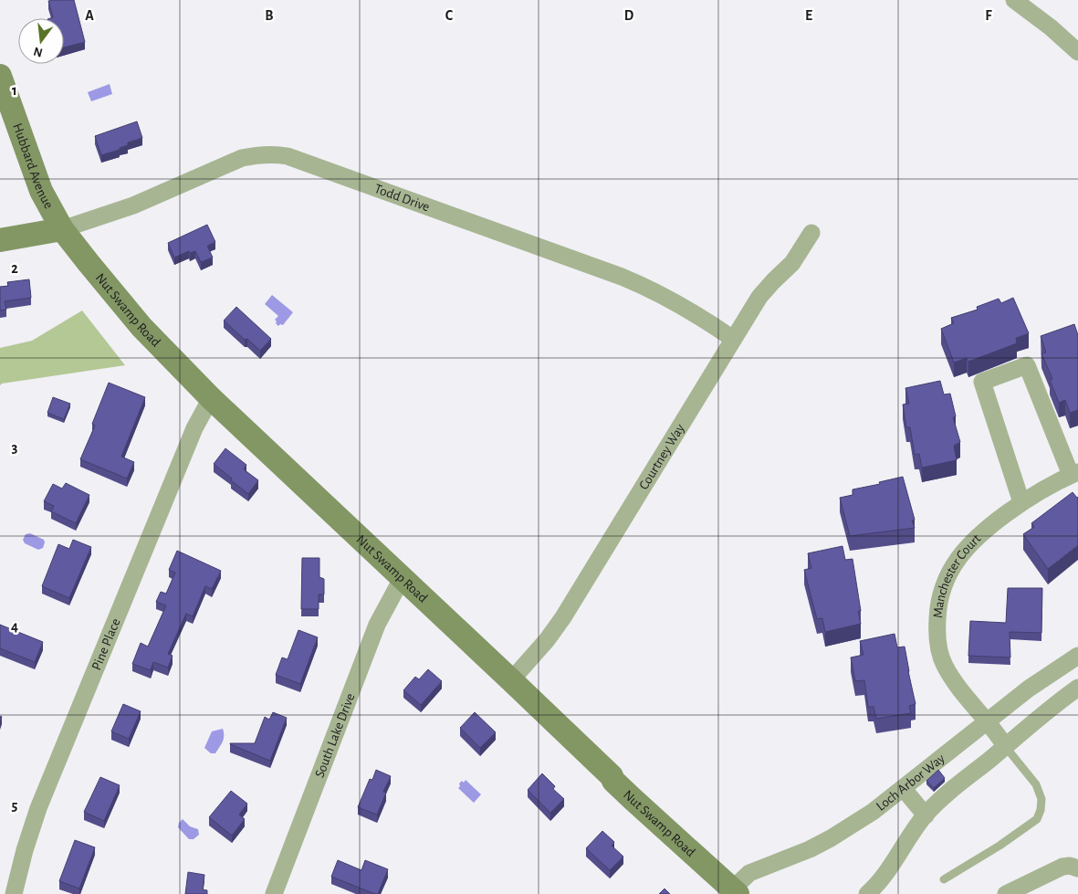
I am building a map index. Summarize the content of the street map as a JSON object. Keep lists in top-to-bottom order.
{
  "streets": {
    "main road": ["Hubbard Avenue", "Nut Swamp Road"],
    "street": [
      "Todd Drive",
      "Courtney Way",
      "Manchester Court",
      "Pine Place",
      "South Lake Drive",
      "Loch Arbor Way"
    ]
  },
  "crossings": [
    ["Hubbard Avenue", "Todd Drive"],
    ["Hubbard Avenue", "Nut Swamp Road"],
    ["Todd Drive", "Nut Swamp Road"],
    ["Todd Drive", "Courtney Way"],
    ["Nut Swamp Road", "Courtney Way"],
    ["Nut Swamp Road", "Pine Place"],
    ["Nut Swamp Road", "South Lake Drive"],
    ["Nut Swamp Road", "Loch Arbor Way"],
    ["Manchester Court", "Loch Arbor Way"]
  ],
  "north": "bottom",
  "grid": {
    "columns": [
      "A",
      "B",
      "C",
      "D",
      "E",
      "F"
    ],
    "rows": [
      "1",
      "2",
      "3",
      "4",
      "5"
    ]
  }
}
